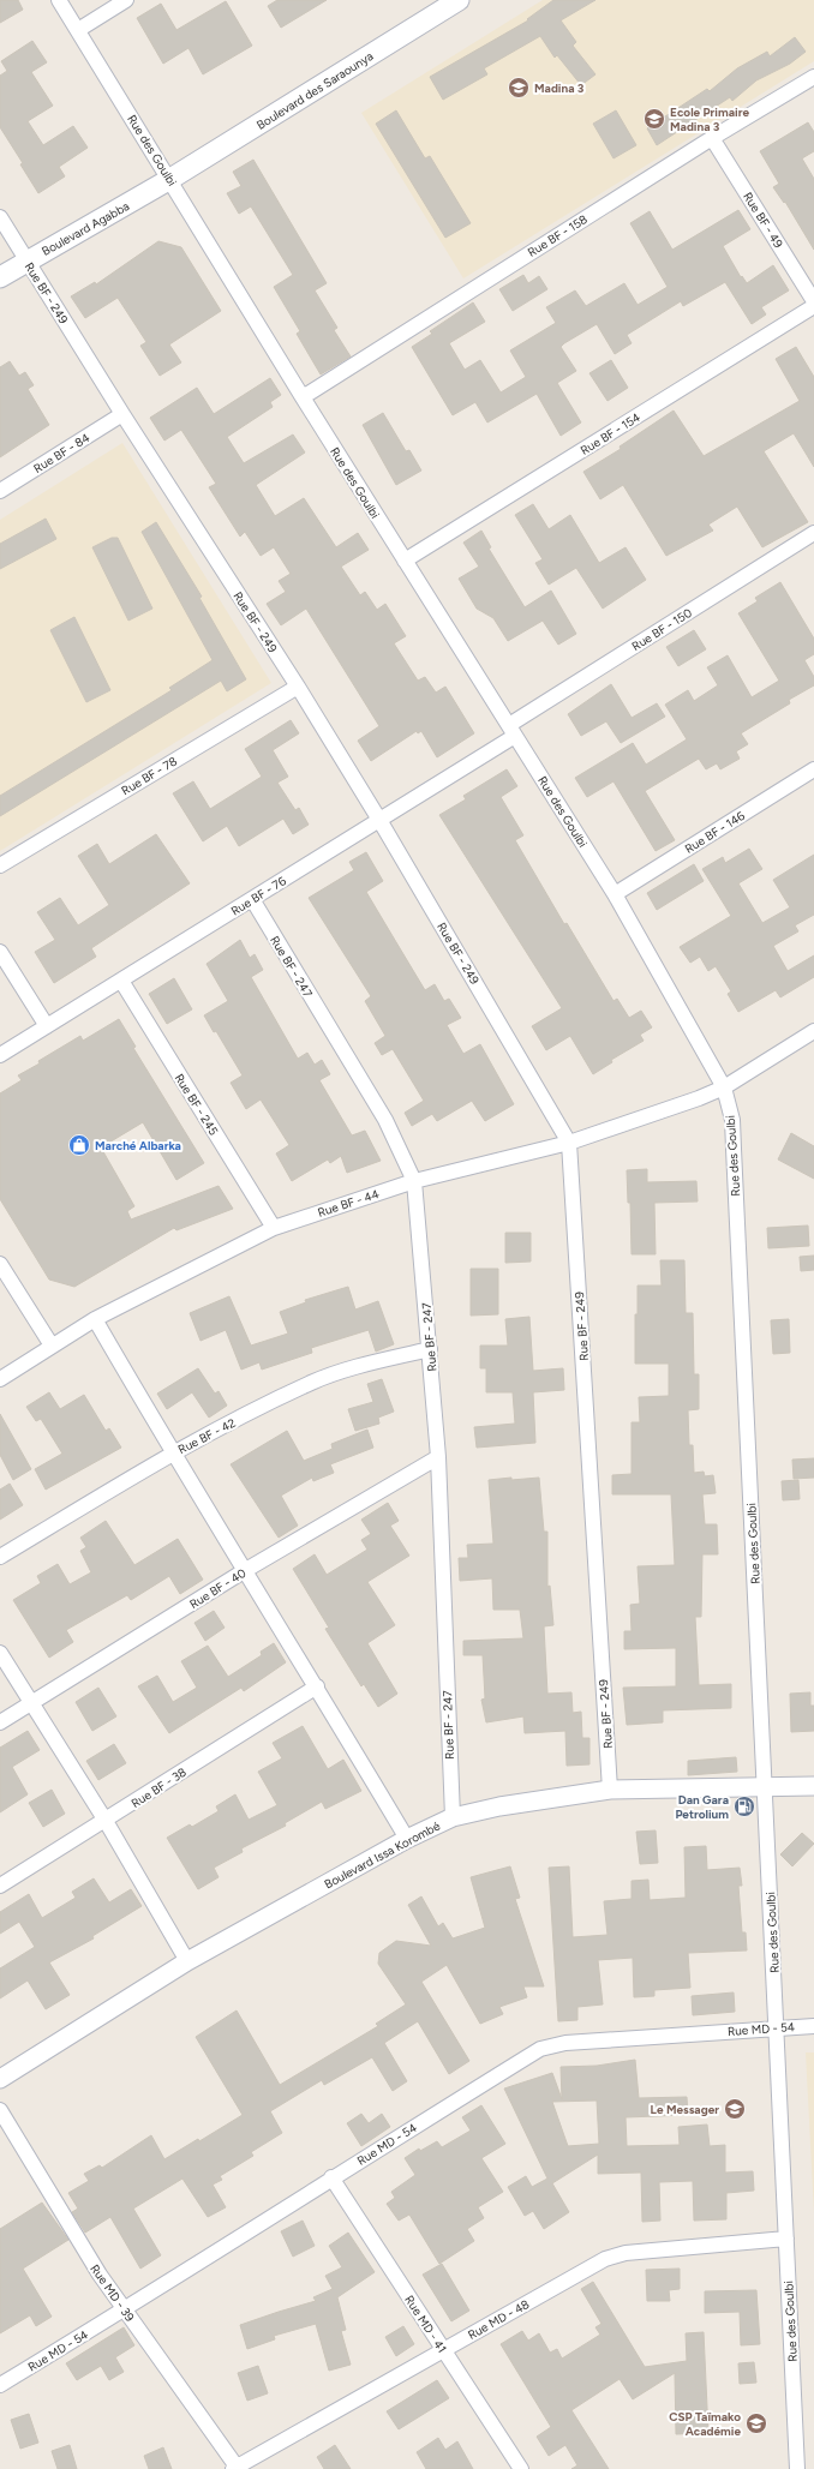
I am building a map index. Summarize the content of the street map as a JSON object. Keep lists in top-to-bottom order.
{
  "streets": {
    "main road": ["Boulevard des Saraounya", "Boulevard Agabba"],
    "street": [
      "Rue des Goulbi",
      "Rue BF - 49",
      "Rue BF - 158",
      "Rue BF - 249",
      "Rue BF - 154",
      "Rue BF - 84",
      "Rue BF - 150",
      "Rue BF - 78",
      "Rue BF - 146",
      "Rue BF - 76",
      "Rue BF - 247",
      "Rue BF - 245",
      "Rue BF - 44",
      "Rue BF - 42",
      "Rue BF - 40",
      "Rue BF - 38",
      "Boulevard Issa Korombé",
      "Rue MD - 54",
      "Rue MD - 39",
      "Rue MD - 48",
      "Rue MD - 41"
    ]
  },
  "crossings": [
    ["Boulevard des Saraounya", "Rue des Goulbi"],
    ["Boulevard des Saraounya", "Boulevard Agabba"],
    ["Rue des Goulbi", "Boulevard Agabba"],
    ["Rue des Goulbi", "Rue BF - 158"],
    ["Rue des Goulbi", "Rue BF - 154"],
    ["Rue des Goulbi", "Rue BF - 150"],
    ["Rue des Goulbi", "Rue BF - 146"],
    ["Rue des Goulbi", "Rue BF - 76"],
    ["Rue des Goulbi", "Rue BF - 44"],
    ["Rue des Goulbi", "Boulevard Issa Korombé"],
    ["Rue des Goulbi", "Rue MD - 54"],
    ["Rue des Goulbi", "Rue MD - 48"],
    ["Rue BF - 49", "Rue BF - 158"],
    ["Boulevard Agabba", "Rue BF - 249"],
    ["Rue BF - 249", "Rue BF - 84"],
    ["Rue BF - 249", "Rue BF - 78"],
    ["Rue BF - 249", "Rue BF - 76"],
    ["Rue BF - 249", "Rue BF - 44"],
    ["Rue BF - 249", "Boulevard Issa Korombé"],
    ["Rue BF - 150", "Rue BF - 76"],
    ["Rue BF - 76", "Rue BF - 247"],
    ["Rue BF - 76", "Rue BF - 245"],
    ["Rue BF - 247", "Rue BF - 44"],
    ["Rue BF - 247", "Rue BF - 42"],
    ["Rue BF - 247", "Rue BF - 40"],
    ["Rue BF - 247", "Boulevard Issa Korombé"],
    ["Rue BF - 245", "Rue BF - 44"],
    ["Rue MD - 54", "Rue MD - 39"],
    ["Rue MD - 54", "Rue MD - 41"],
    ["Rue MD - 39", "Rue MD - 48"],
    ["Rue MD - 48", "Rue MD - 41"]
  ],
  "places": {
    "school or university": [
      "Madina 3",
      "Ecole Primaire Madina 3",
      "Le Messager",
      "CSP Taïmako Académie"
    ],
    "shop": ["Marché Albarka"],
    "fuel station": ["Dan Gara Petrolium"]
  }
}
